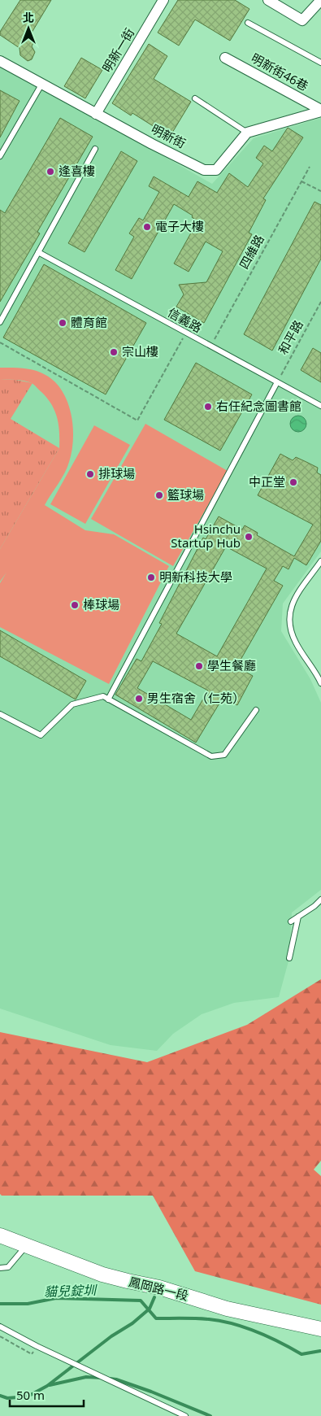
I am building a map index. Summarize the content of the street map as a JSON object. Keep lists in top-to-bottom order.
{
  "streets": {
    "street": [
      "明新一街",
      "明新街46巷",
      "明新街",
      "鳳岡路一段"
    ],
    "lane": ["信義路"],
    "path": ["四維路", "和平路"]
  },
  "crossings": [
    ["明新一街", "明新街"],
    ["四維路", "信義路"],
    ["信義路", "和平路"]
  ],
  "water": ["貓兒錠圳"],
  "places": [
    "逢喜樓",
    "電子大樓",
    "體育館",
    "宗山樓",
    "右任紀念圖書館",
    "排球場",
    "中正堂",
    "籃球場",
    "Hsinchu Startup Hub",
    "明新科技大學",
    "棒球場",
    "學生餐廳",
    "男生宿舍（仁苑）"
  ],
  "scale_bar": "50 m",
  "north": "top"
}
